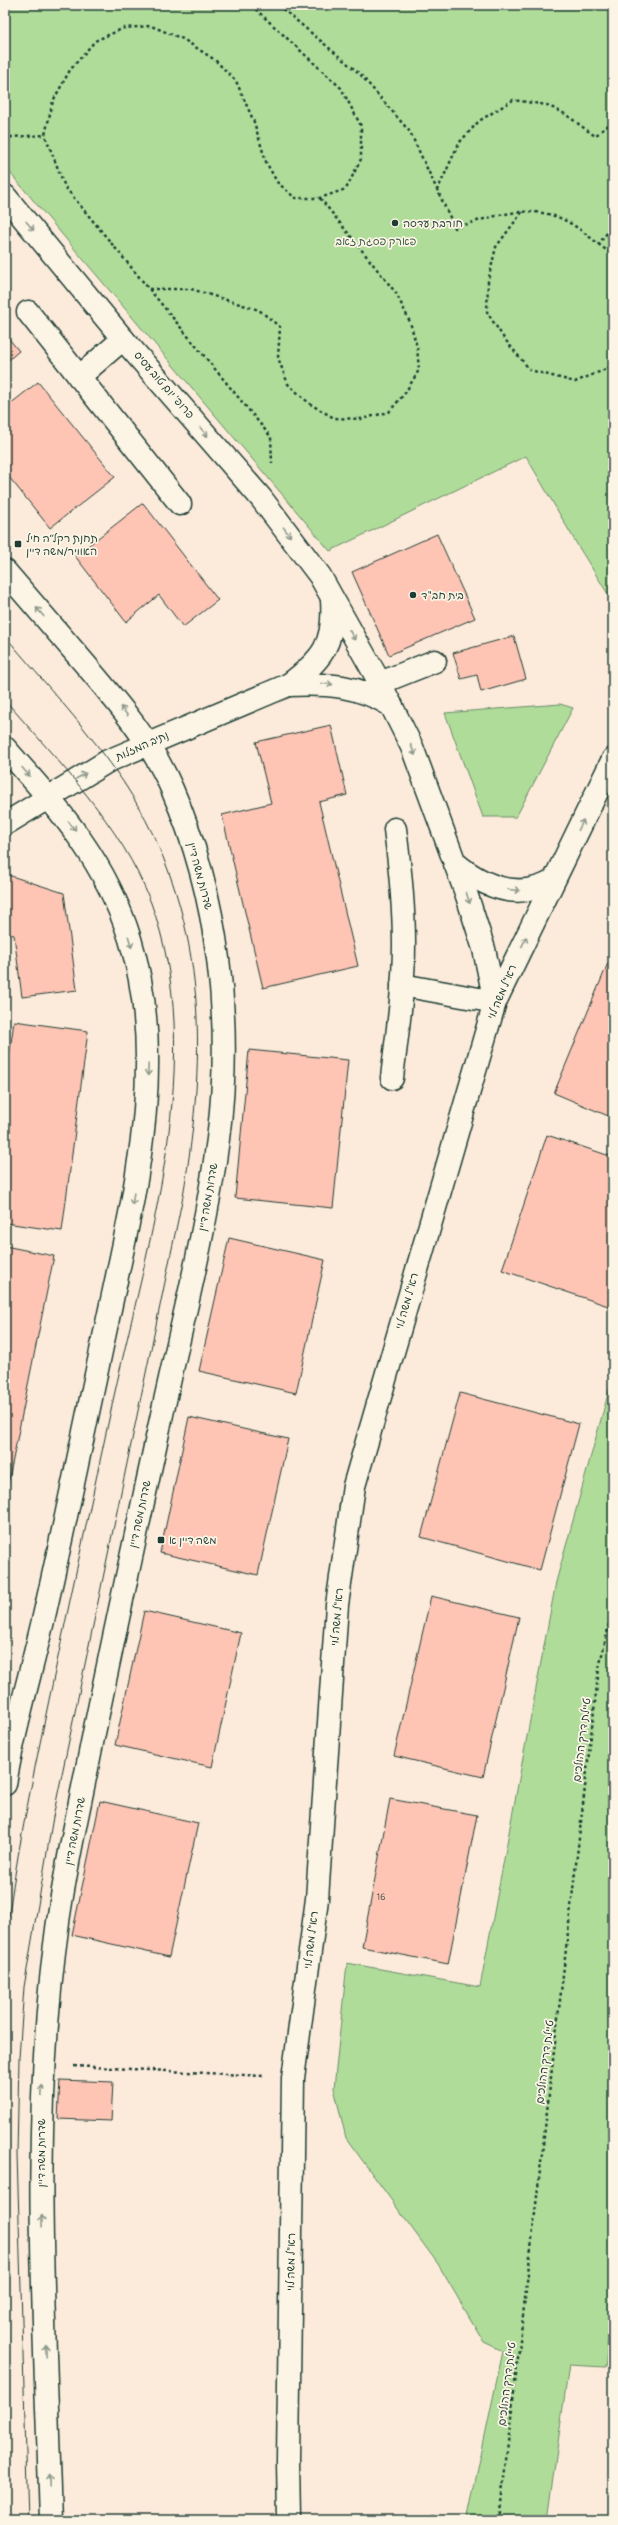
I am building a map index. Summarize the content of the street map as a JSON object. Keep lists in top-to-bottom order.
{
  "streets": {
    "street": [
      "פרופ' יום טוב עסיס",
      "נתיב המזלות",
      "שדרות משה דיין",
      "רא\"ל משה לוי"
    ],
    "path": ["טיילת דרך ההולכים"]
  },
  "crossings": [
    ["פרופ' יום טוב עסיס", "נתיב המזלות"],
    ["פרופ' יום טוב עסיס", "רא\"ל משה לוי"],
    ["נתיב המזלות", "שדרות משה דיין"]
  ],
  "one_way": ["פרופ' יום טוב עסיס", "נתיב המזלות"],
  "parks": ["פארק פסגת זאב"],
  "places": {
    "other": ["חורבת עדסה", "בית חב\"ד"],
    "transit": ["תחנת רקל״ה חיל האוויר/משה דיין", "משה דיין א"]
  },
  "house_numbers": ["16"]
}
